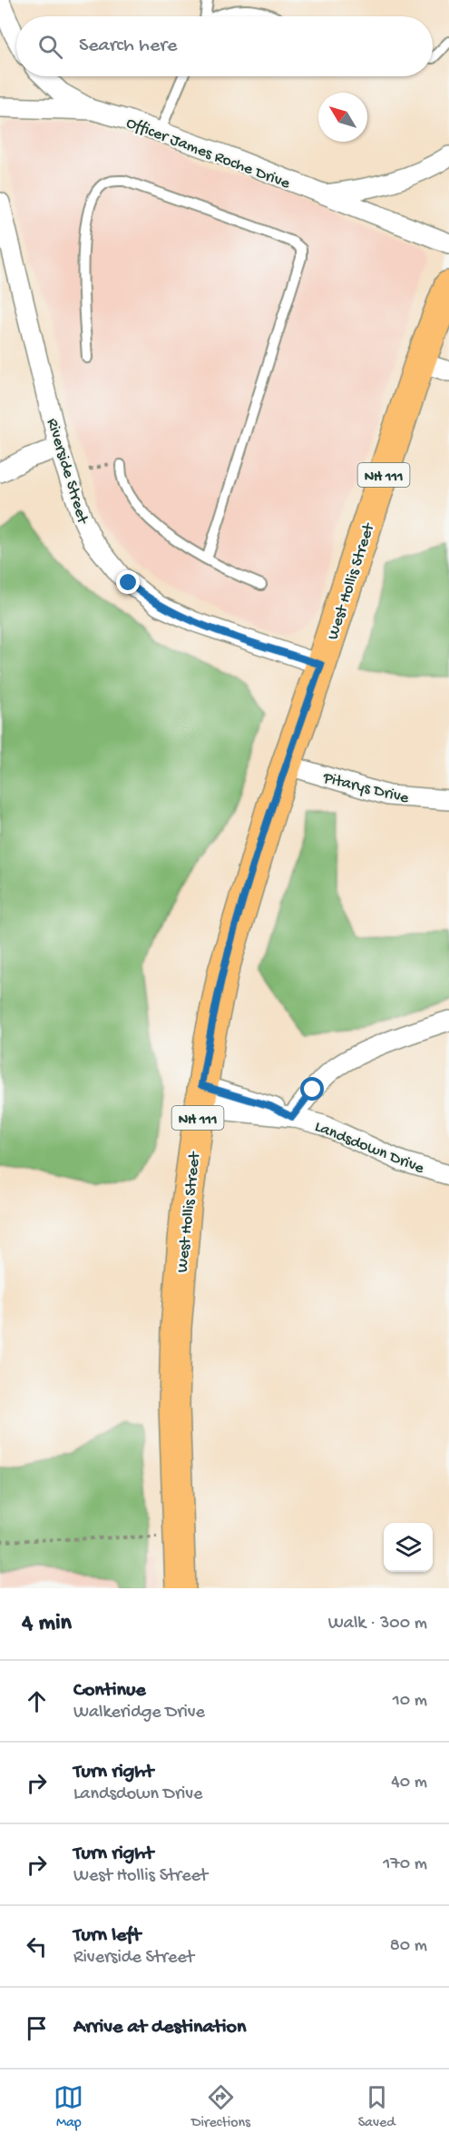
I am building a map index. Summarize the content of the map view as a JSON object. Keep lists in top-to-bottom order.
{
  "streets": {
    "main road": ["NH 111", "West Hollis Street"],
    "street": [
      "Officer James Roche Drive",
      "Riverside Street",
      "Pitarys Drive",
      "Landsdown Drive"
    ]
  },
  "crossings": [
    ["Riverside Street", "West Hollis Street"],
    ["West Hollis Street", "Pitarys Drive"],
    ["West Hollis Street", "Landsdown Drive"]
  ],
  "north": "top left",
  "page": {
    "search": "Search here",
    "heading": ["4 min", "Walk · 300 m"],
    "list": [
      ["Continue", "Walkeridge Drive", "10 m"],
      ["Turn right", "Landsdown Drive", "40 m"],
      ["Turn right", "West Hollis Street", "170 m"],
      ["Turn left", "Riverside Street", "80 m"],
      "Arrive at destination"
    ],
    "nav": ["Map", "Directions", "Saved"]
  }
}
